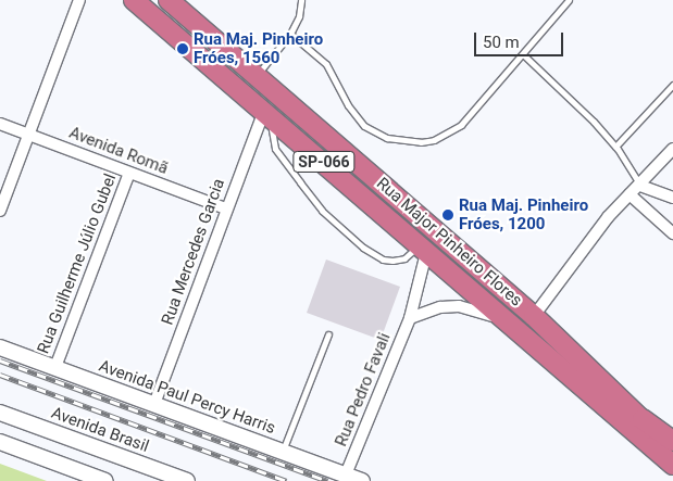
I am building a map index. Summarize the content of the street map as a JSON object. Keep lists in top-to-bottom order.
{
  "streets": {
    "highway": ["SP-066", "Rua Major Pinheiro Flores"],
    "street": [
      "Avenida Romã",
      "Rua Mercedes Garcia",
      "Rua Guilherme Júlio Gubel",
      "Rua Pedro Favali",
      "Avenida Paul Percy Harris",
      "Avenida Brasil"
    ]
  },
  "crossings": [
    ["Avenida Romã", "Rua Mercedes Garcia"],
    ["Avenida Romã", "Rua Guilherme Júlio Gubel"],
    ["SP-066", "Rua Major Pinheiro Flores"],
    ["Rua Major Pinheiro Flores", "Rua Mercedes Garcia"],
    ["Rua Major Pinheiro Flores", "Rua Pedro Favali"],
    ["Rua Mercedes Garcia", "Avenida Paul Percy Harris"],
    ["Rua Guilherme Júlio Gubel", "Avenida Paul Percy Harris"],
    ["Rua Pedro Favali", "Avenida Paul Percy Harris"]
  ],
  "places": ["Rua Maj. Pinheiro Fróes, 1560", "Rua Maj. Pinheiro Fróes, 1200"],
  "scale_bar": "50 m"
}
